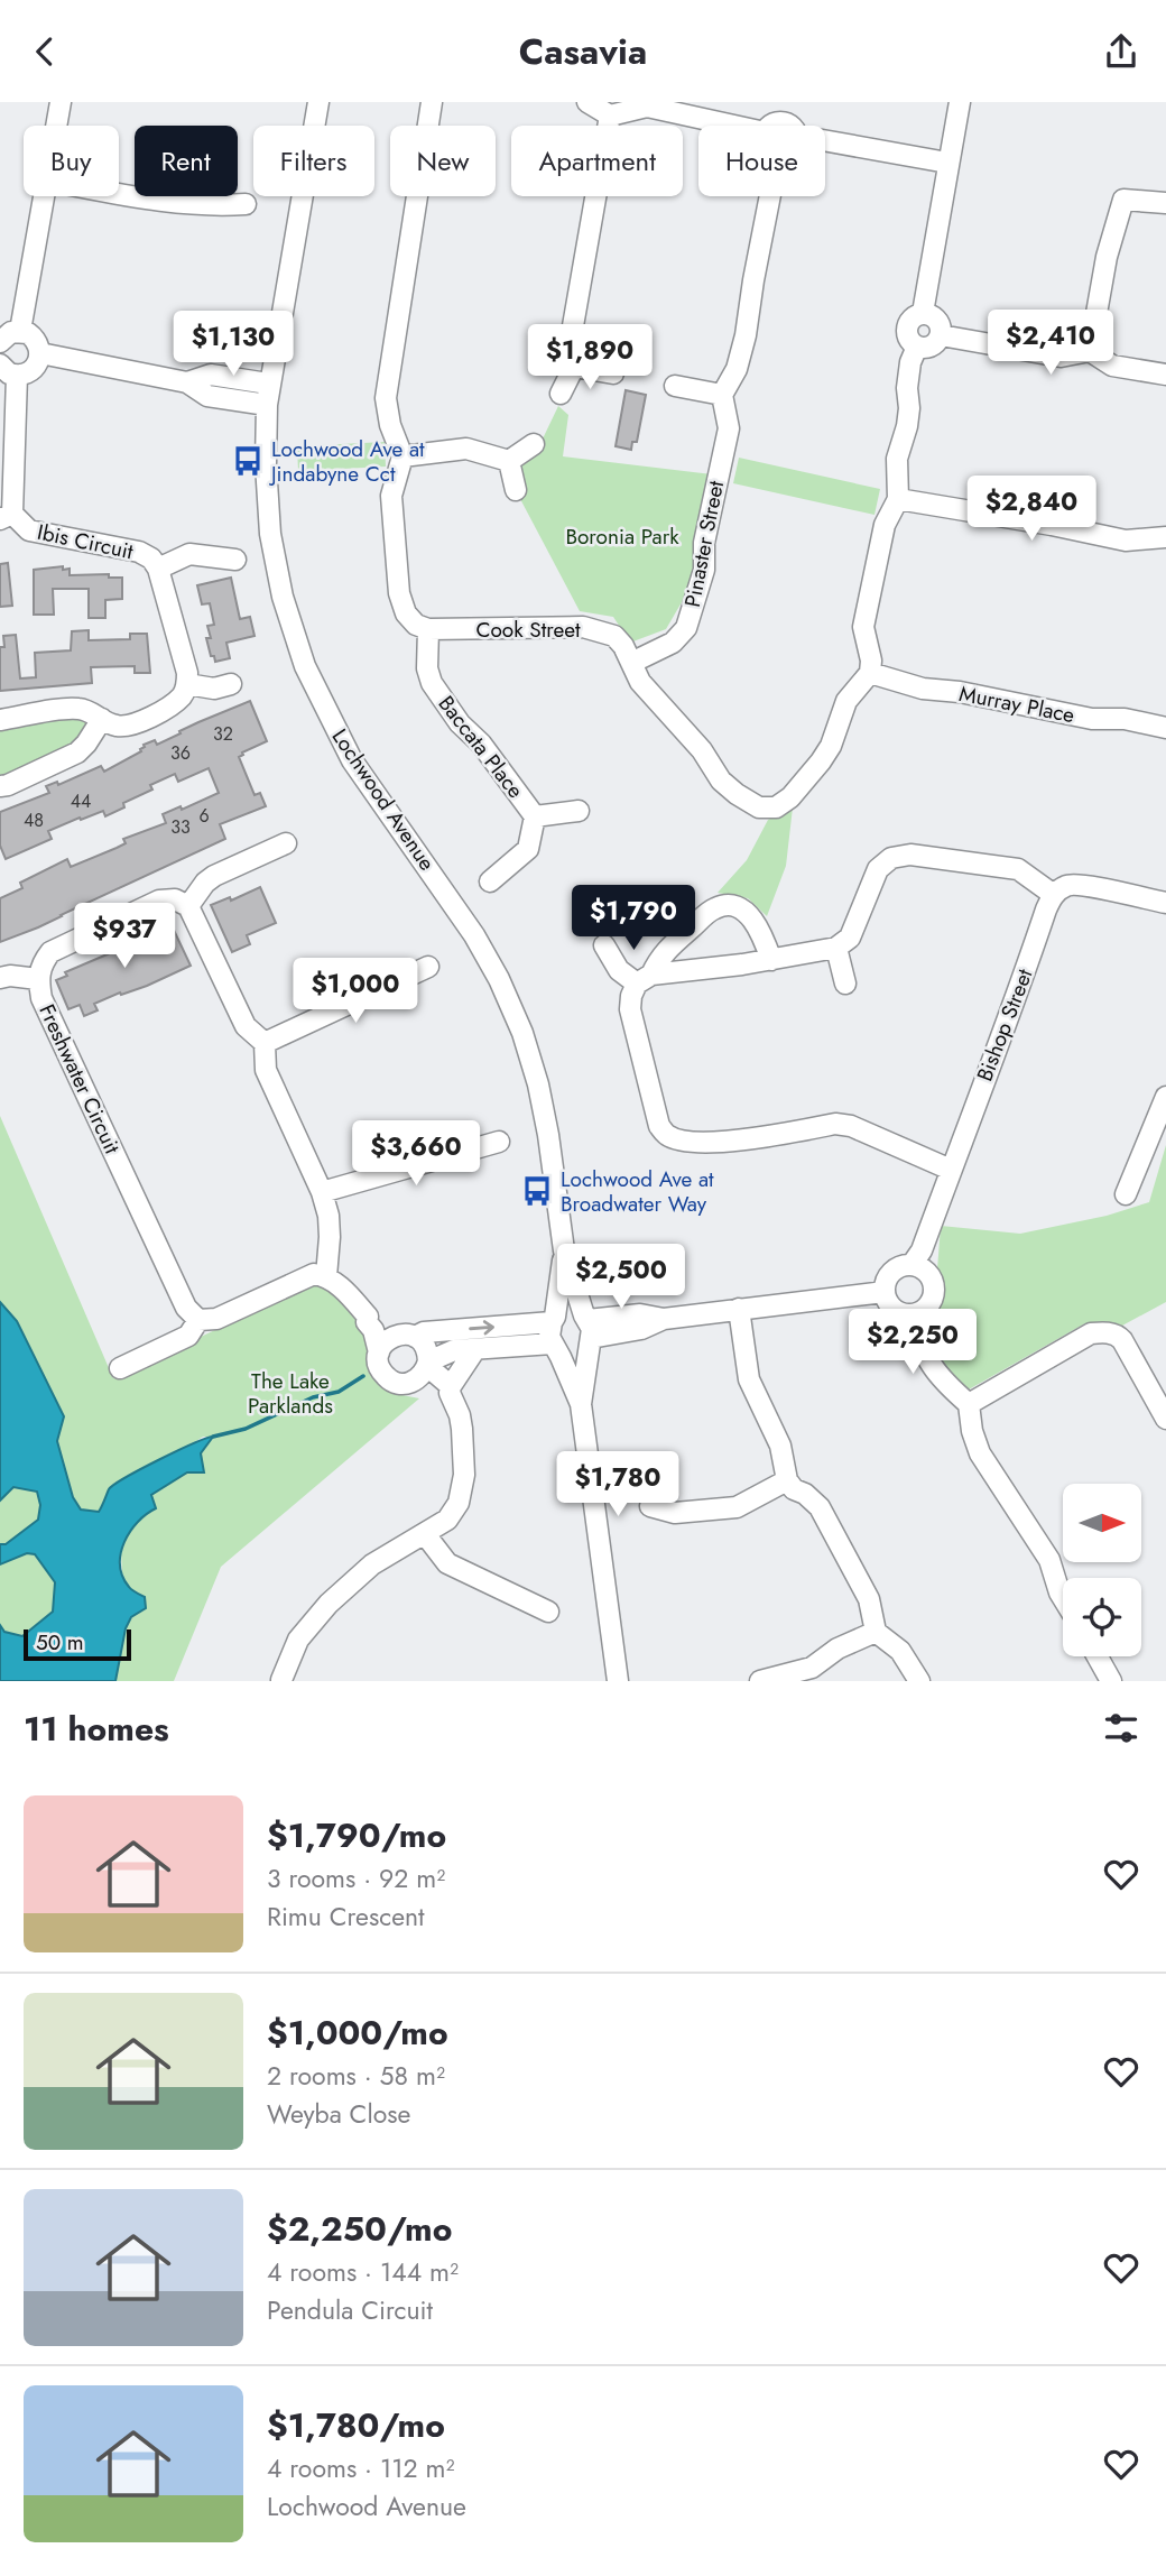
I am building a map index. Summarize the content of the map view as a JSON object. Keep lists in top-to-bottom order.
{
  "streets": {
    "street": [
      "Ibis Circuit",
      "Pinaster Street",
      "Cook Street",
      "Murray Place",
      "Baccata Place",
      "Lochwood Avenue",
      "Bishop Street",
      "Freshwater Circuit"
    ]
  },
  "crossings": [
    ["Pinaster Street", "Cook Street"],
    ["Cook Street", "Murray Place"],
    ["Cook Street", "Baccata Place"]
  ],
  "parks": ["Boronia Park", "The Lake Parklands"],
  "places": {
    "bus stop": ["Lochwood Ave at Jindabyne Cct", "Lochwood Ave at Broadwater Way"]
  },
  "house_numbers": [
    "32",
    "36",
    "44",
    "6",
    "48",
    "33"
  ],
  "scale_bar": "50 m",
  "north": "right",
  "page": {
    "header": "Casavia",
    "chip": [
      "Buy",
      "Rent",
      "Filters",
      "New",
      "Apartment",
      "House"
    ],
    "price": [
      "$2,410",
      "$1,130",
      "$1,890",
      "$2,840",
      "$1,790",
      "$937",
      "$1,000",
      "$3,660",
      "$2,500",
      "$2,250",
      "$1,780"
    ],
    "scale": "50 m",
    "heading": "11 homes",
    "list": [
      {
        "name": "$1,790/mo",
        "note": "3 rooms · 92 m² · Rimu Crescent"
      },
      {
        "name": "$1,000/mo",
        "note": "2 rooms · 58 m² · Weyba Close"
      },
      {
        "name": "$2,250/mo",
        "note": "4 rooms · 144 m² · Pendula Circuit"
      },
      {
        "name": "$1,780/mo",
        "note": "4 rooms · 112 m² · Lochwood Avenue"
      }
    ]
  }
}
